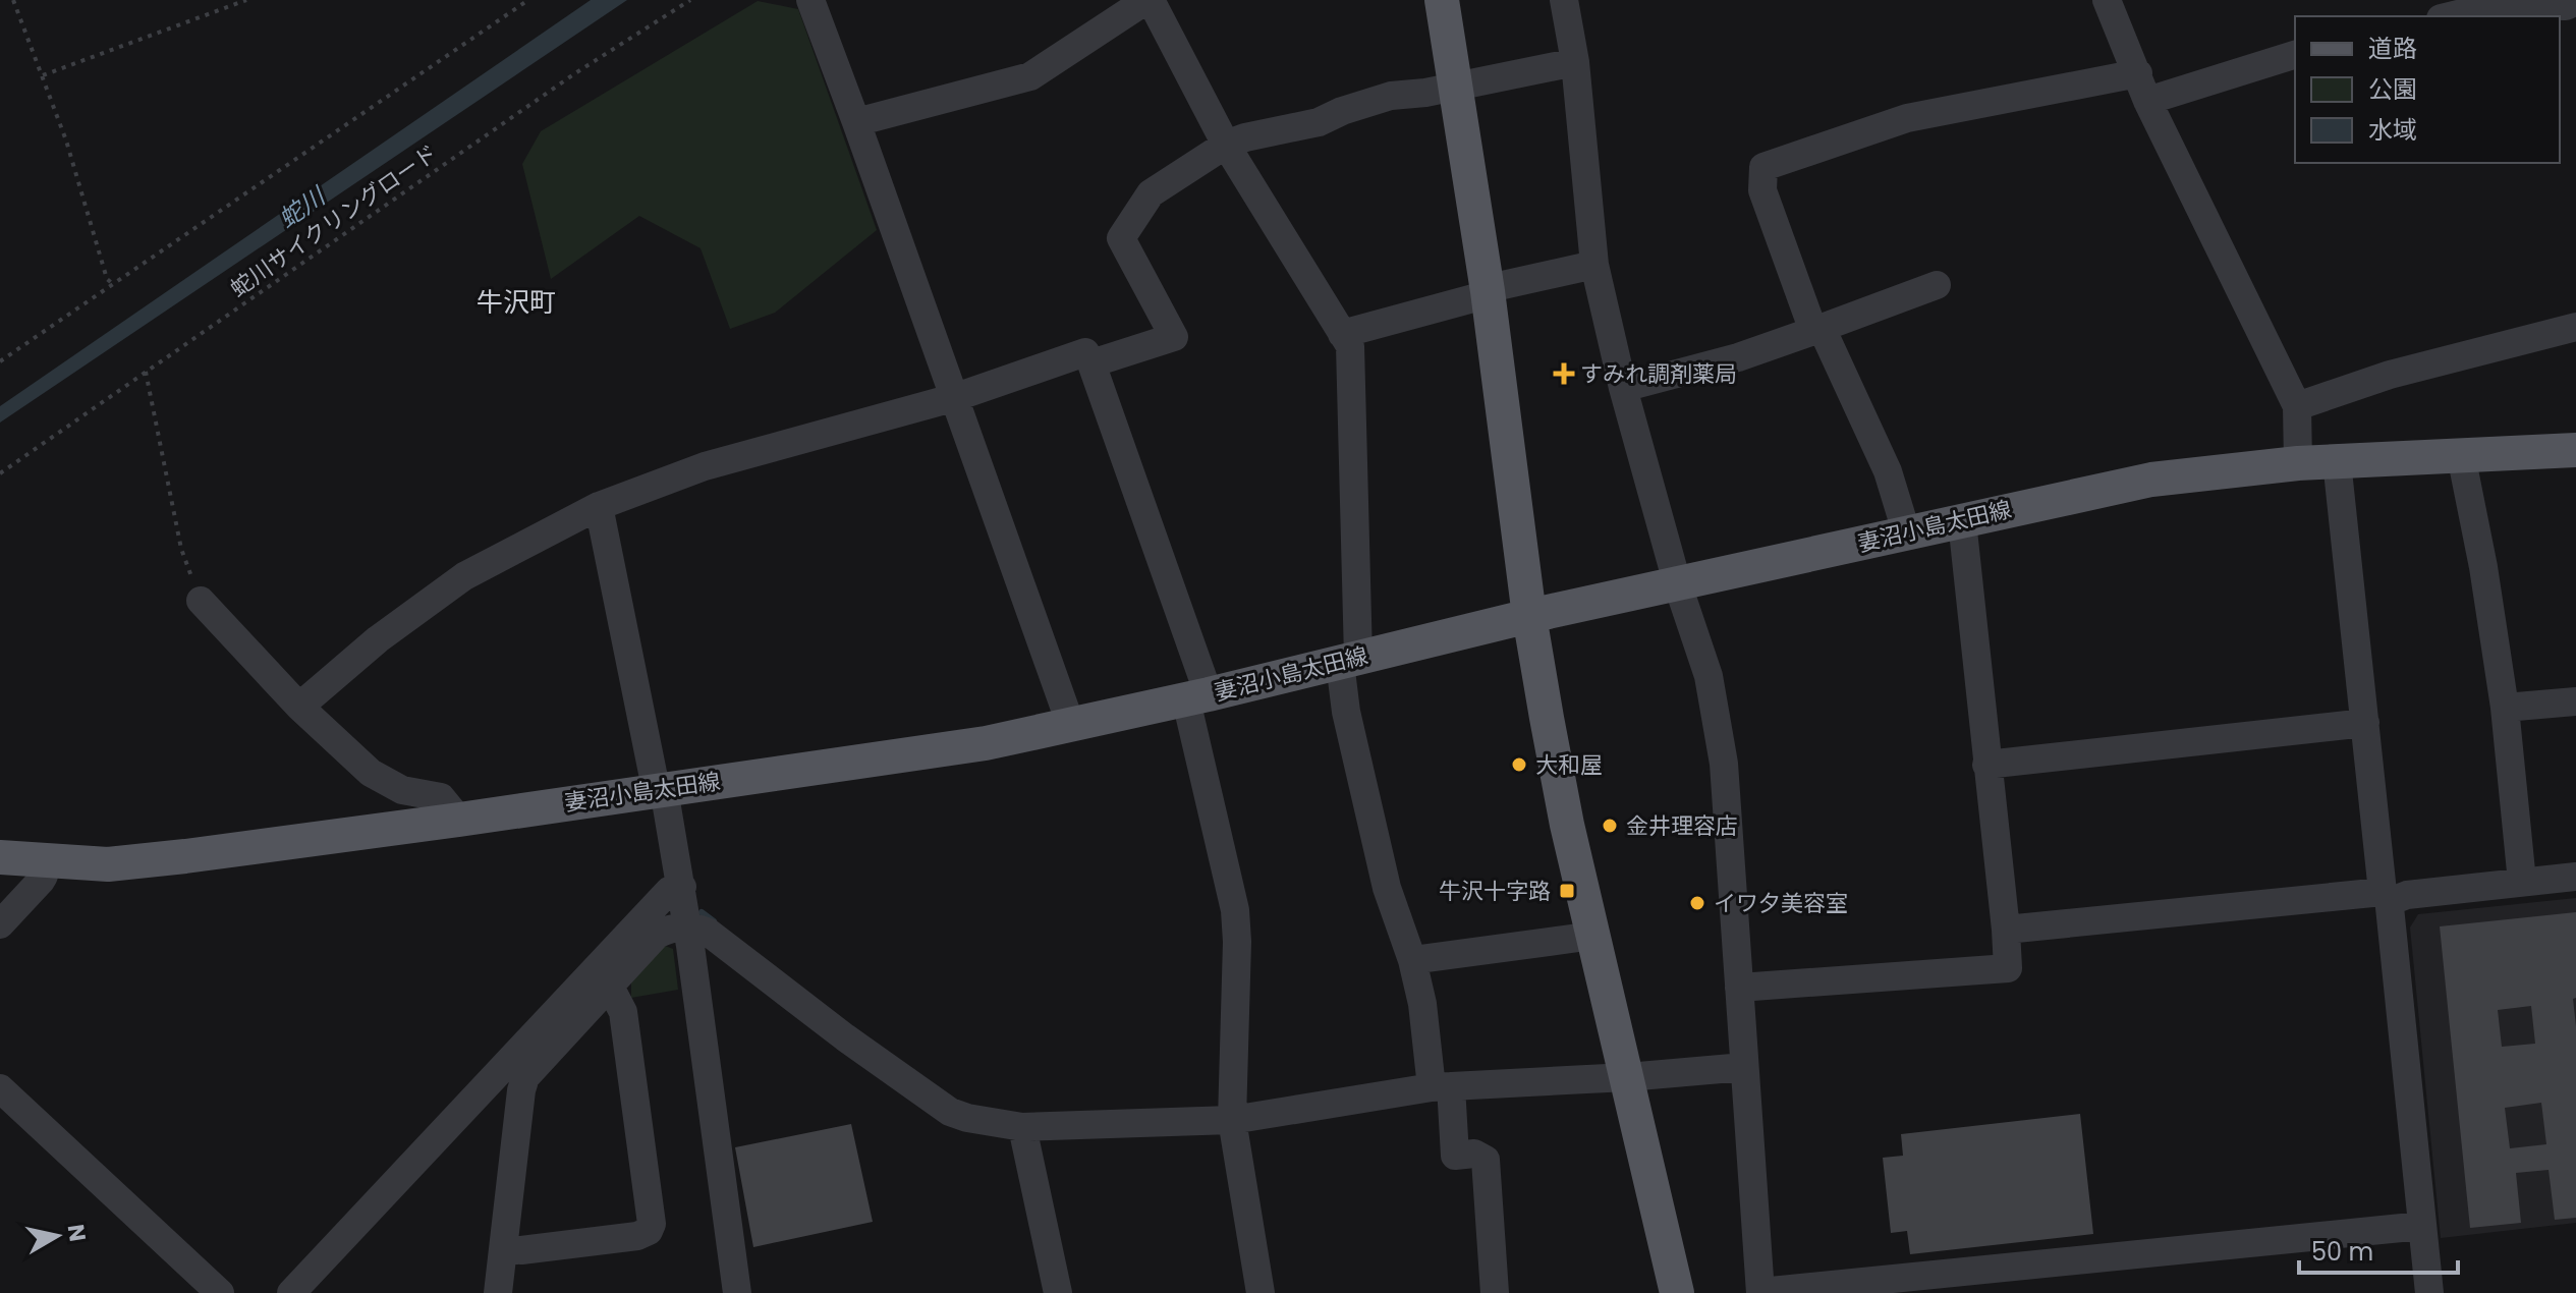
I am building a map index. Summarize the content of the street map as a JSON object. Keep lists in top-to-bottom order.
{
  "streets": {
    "main road": ["妻沼小島太田線"],
    "path": ["蛇川サイクリングロード"]
  },
  "districts": ["牛沢町"],
  "water": ["蛇川"],
  "places": {
    "health": ["すみれ調剤薬局"],
    "other": ["大和屋", "金井理容店", "イワ夕美容室"],
    "transit": ["牛沢十字路"]
  },
  "legend": ["道路", "公園", "水域"],
  "scale_bar": "50 m",
  "north": "right"
}
